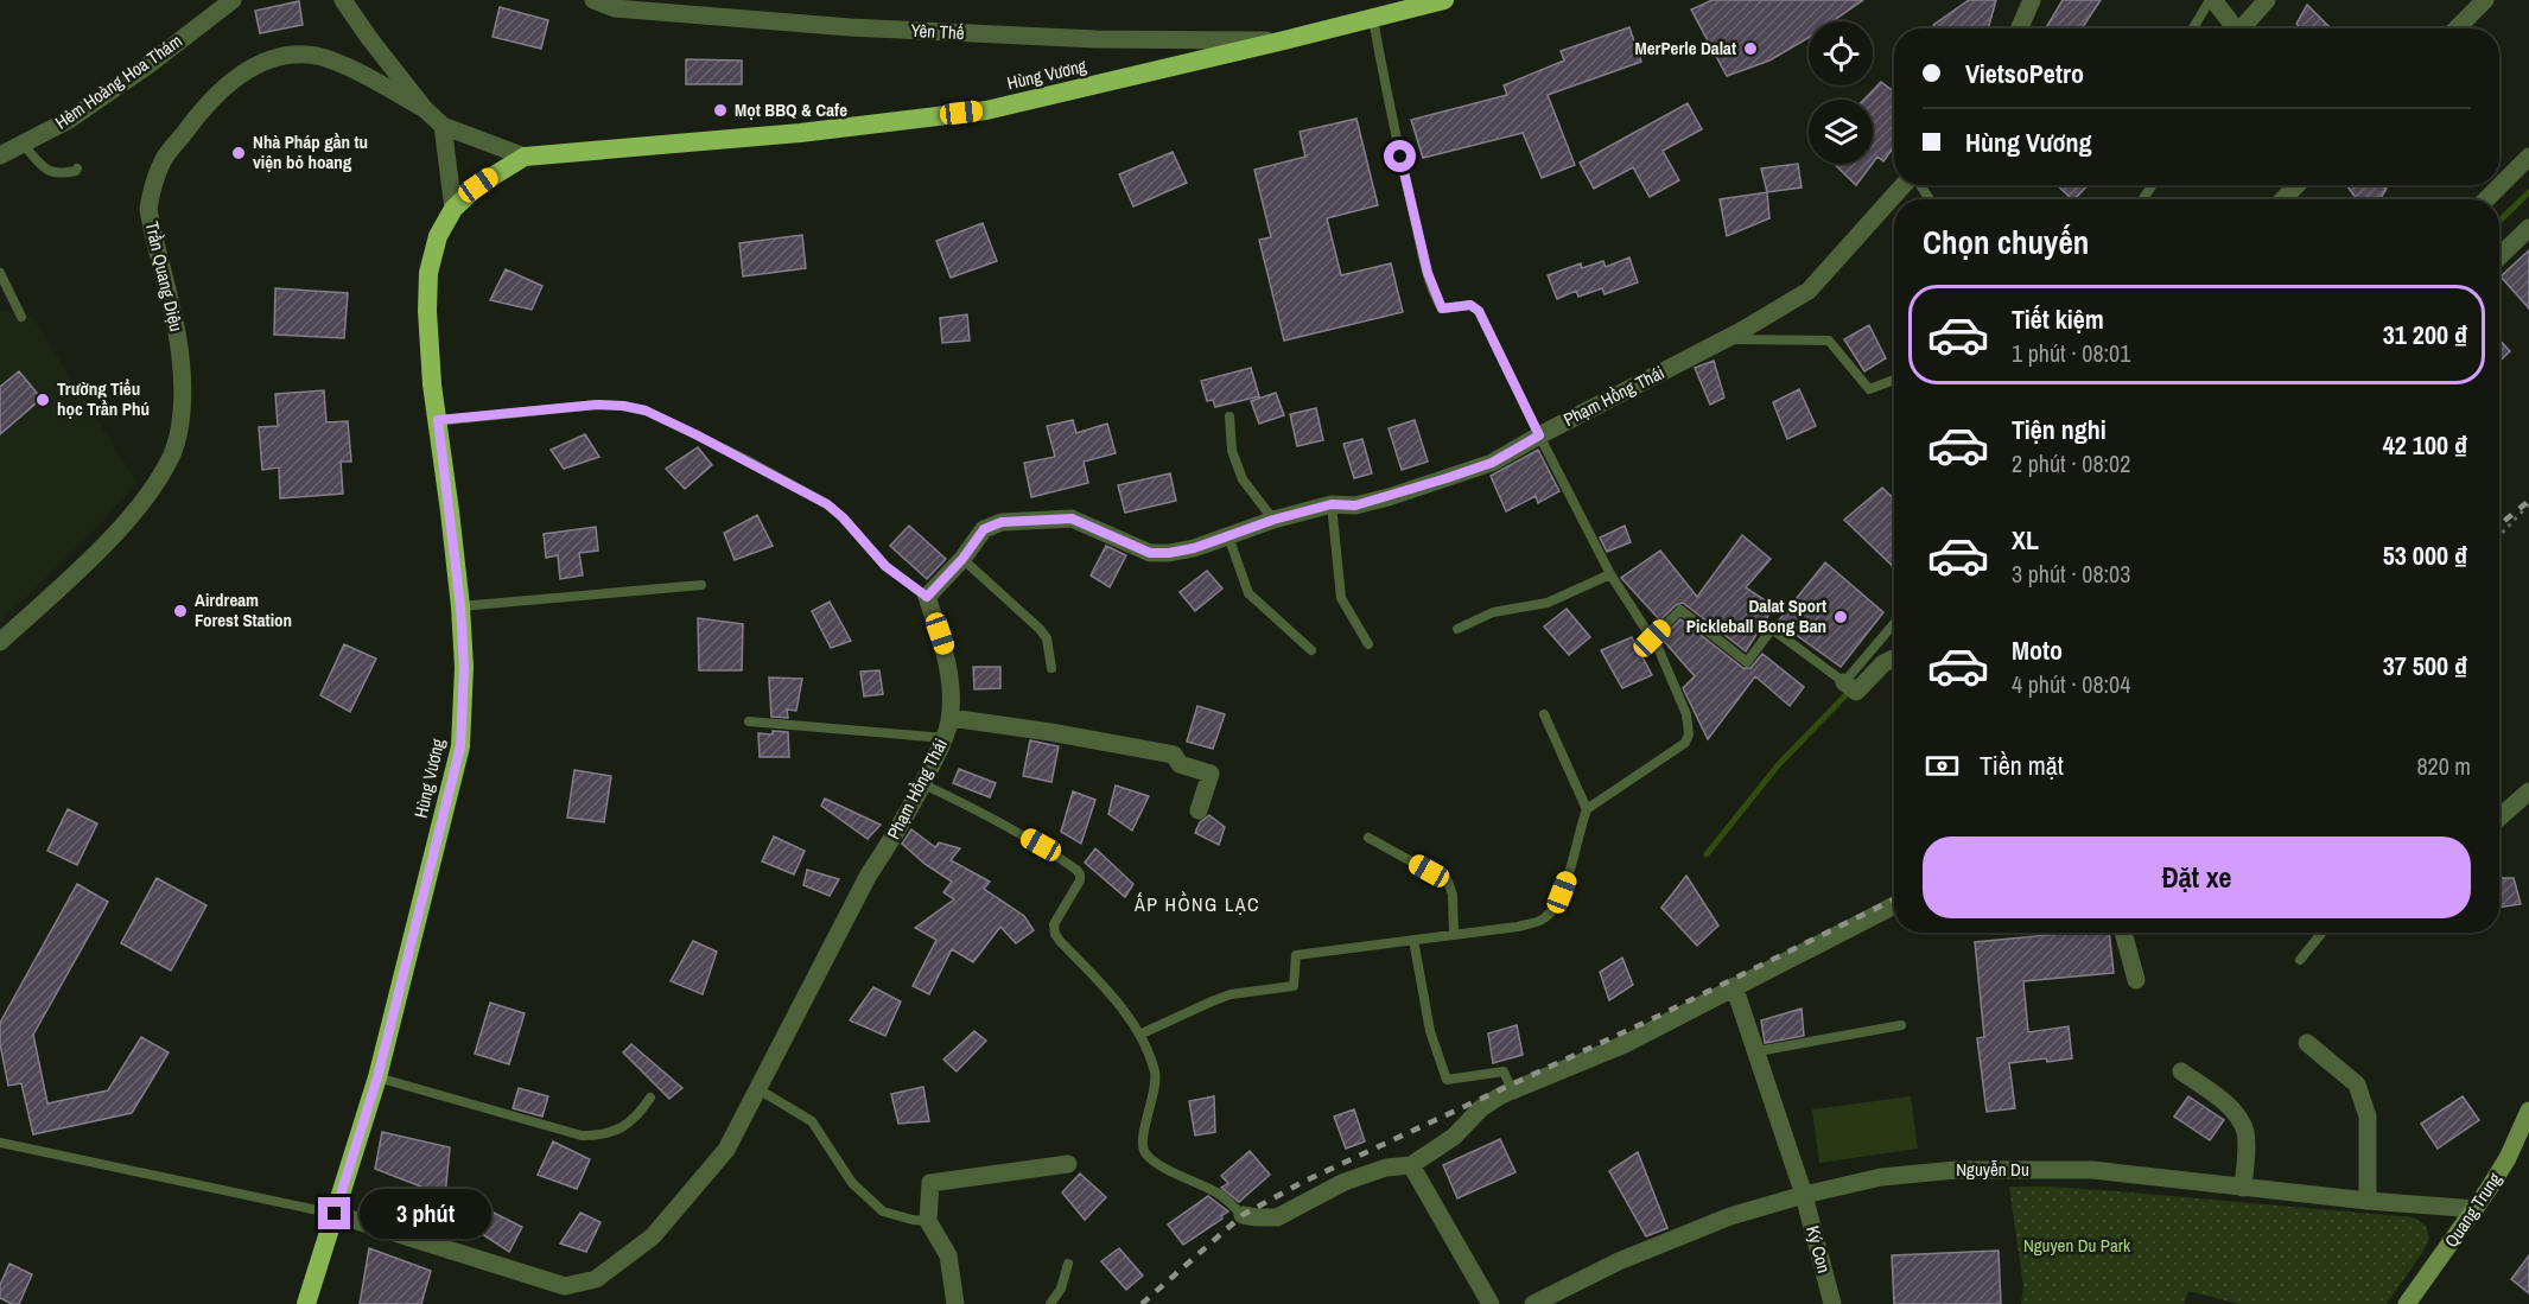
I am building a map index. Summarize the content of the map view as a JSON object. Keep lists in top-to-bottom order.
{
  "streets": {
    "highway": ["Hùng Vương"],
    "main road": ["Quang Trung"],
    "street": [
      "Yên Thế",
      "Hẻm Hoàng Hoa Thám",
      "Trần Quang Diệu",
      "Phạm Hồng Thái",
      "Nguyễn Du",
      "Ký Con"
    ]
  },
  "crossings": [
    ["Yên Thế", "Hùng Vương"],
    ["Hùng Vương", "Phạm Hồng Thái"],
    ["Nguyễn Du", "Quang Trung"],
    ["Nguyễn Du", "Ký Con"]
  ],
  "districts": ["ẤP HỒNG LẠC"],
  "parks": ["Nguyen Du Park"],
  "places": [
    "MerPerle Dalat",
    "Mọt BBQ & Cafe",
    "Nhà Pháp gần tu viện bỏ hoang",
    "Trường Tiểu học Trần Phú",
    "Airdream Forest Station",
    "Dalat Sport Pickleball Bong Ban"
  ],
  "page": {
    "banner": ["VietsoPetro", "Hùng Vương"],
    "heading": "Chọn chuyến",
    "list": [
      {
        "name": "Tiết kiệm",
        "note": "1 phút · 08:01",
        "value": "31 200 ₫"
      },
      {
        "name": "Tiện nghi",
        "note": "2 phút · 08:02",
        "value": "42 100 ₫"
      },
      {
        "name": "XL",
        "note": "3 phút · 08:03",
        "value": "53 000 ₫"
      },
      {
        "name": "Moto",
        "note": "4 phút · 08:04",
        "value": "37 500 ₫"
      }
    ],
    "pay": ["Tiền mặt", "820 m"],
    "buttons": "Đặt xe",
    "bubble": "3 phút"
  }
}
